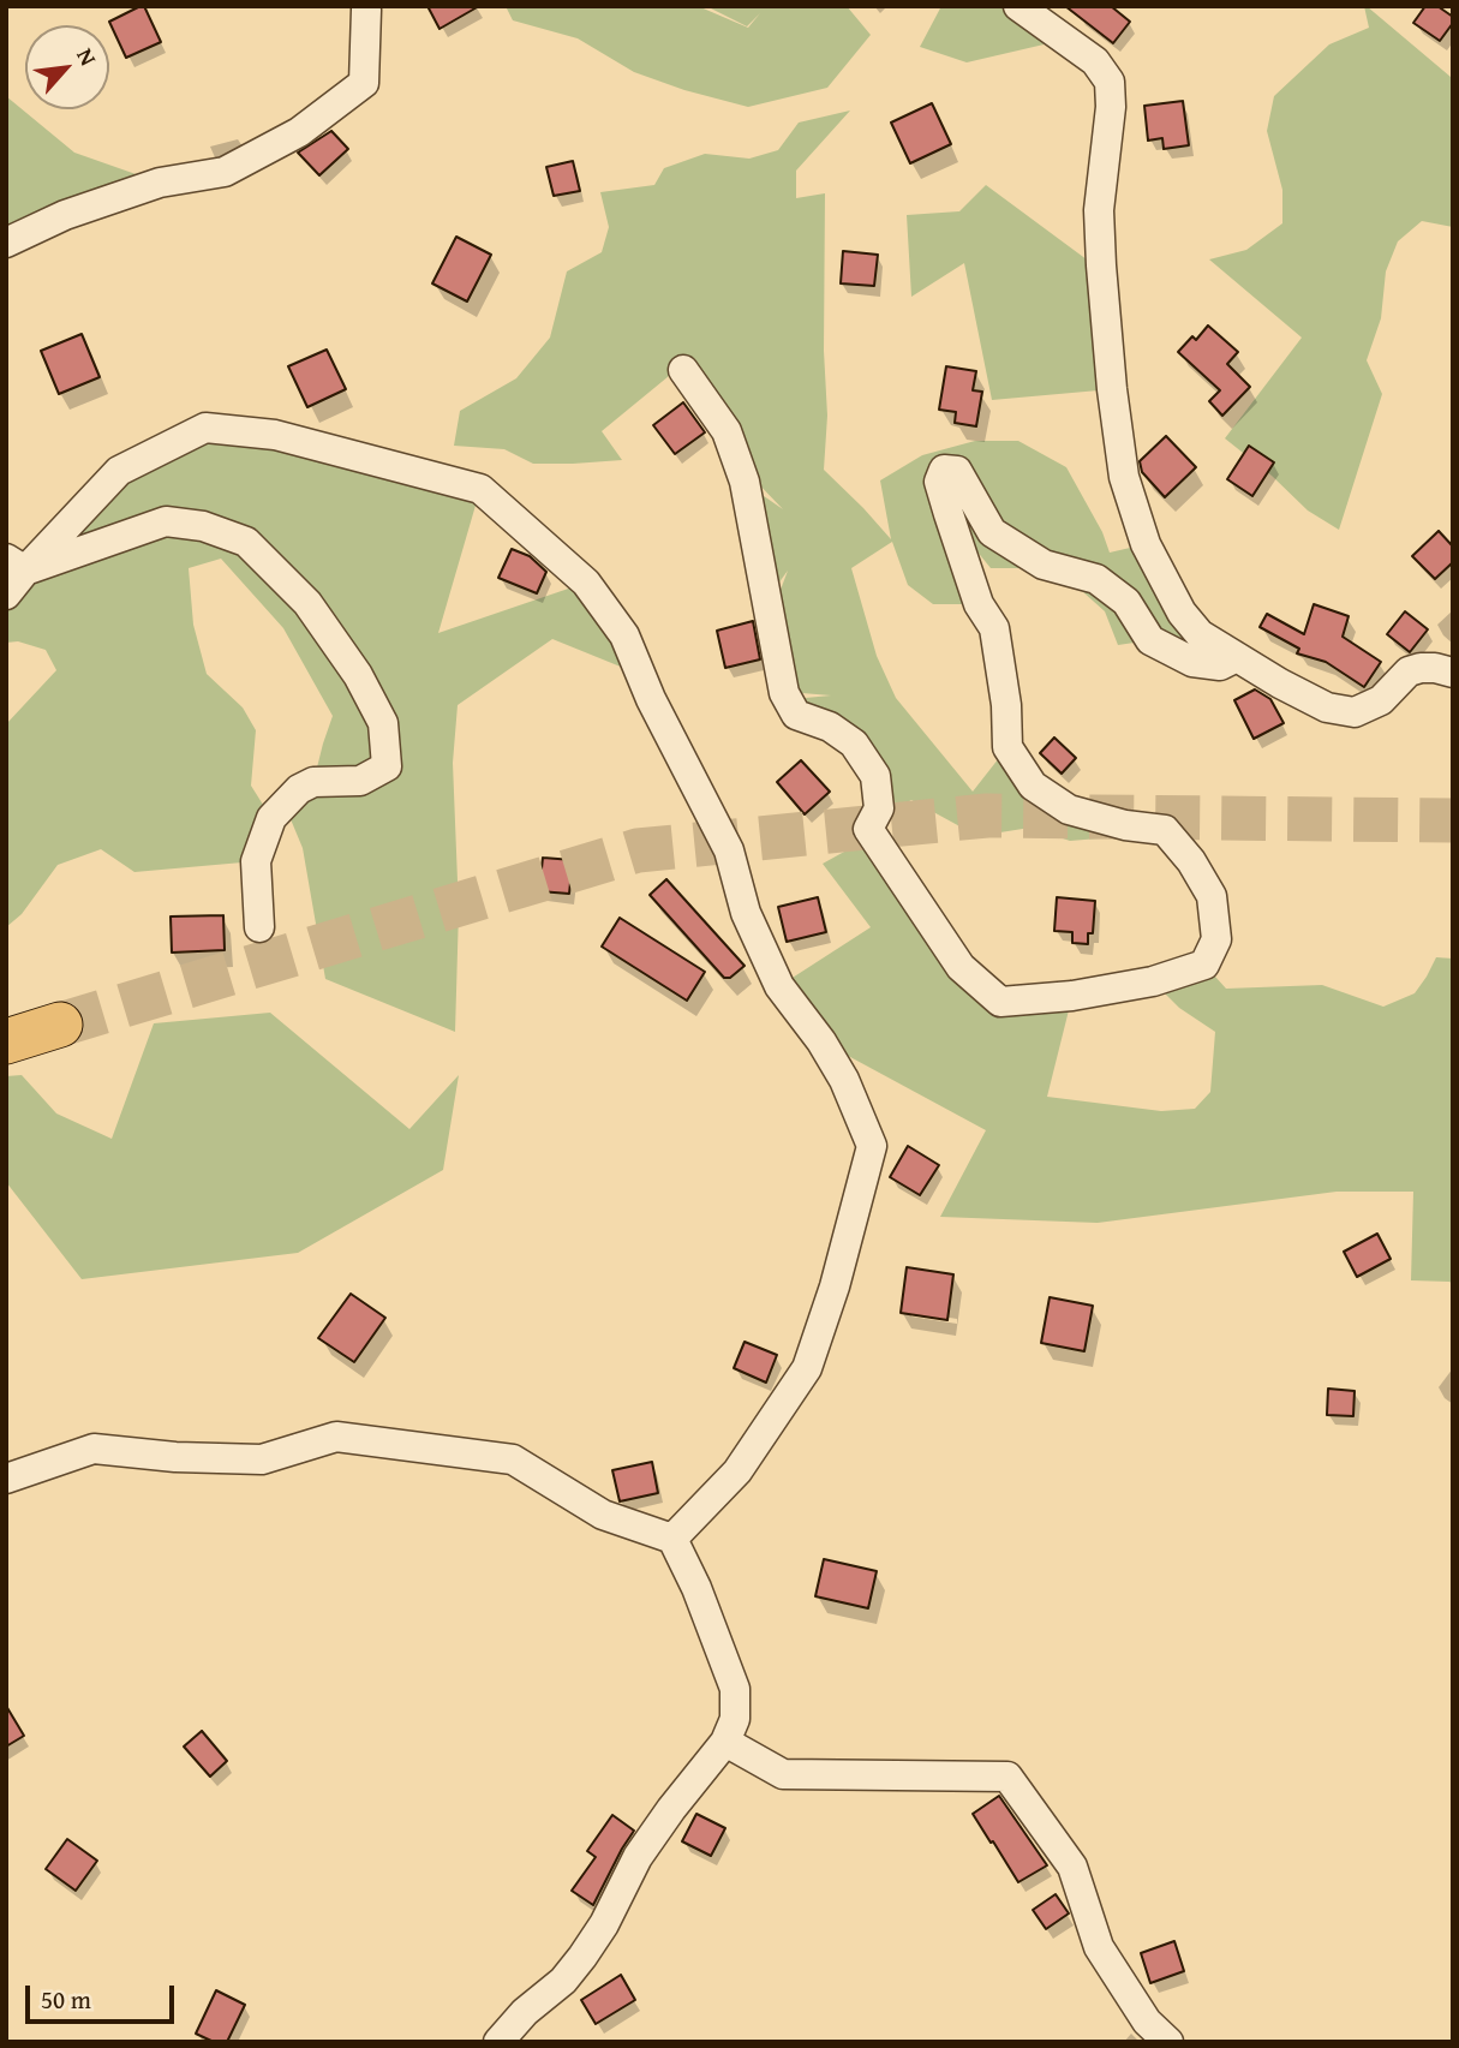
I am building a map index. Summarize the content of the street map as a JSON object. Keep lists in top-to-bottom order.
{
  "scale_bar": "50 m",
  "north": "top right"
}
